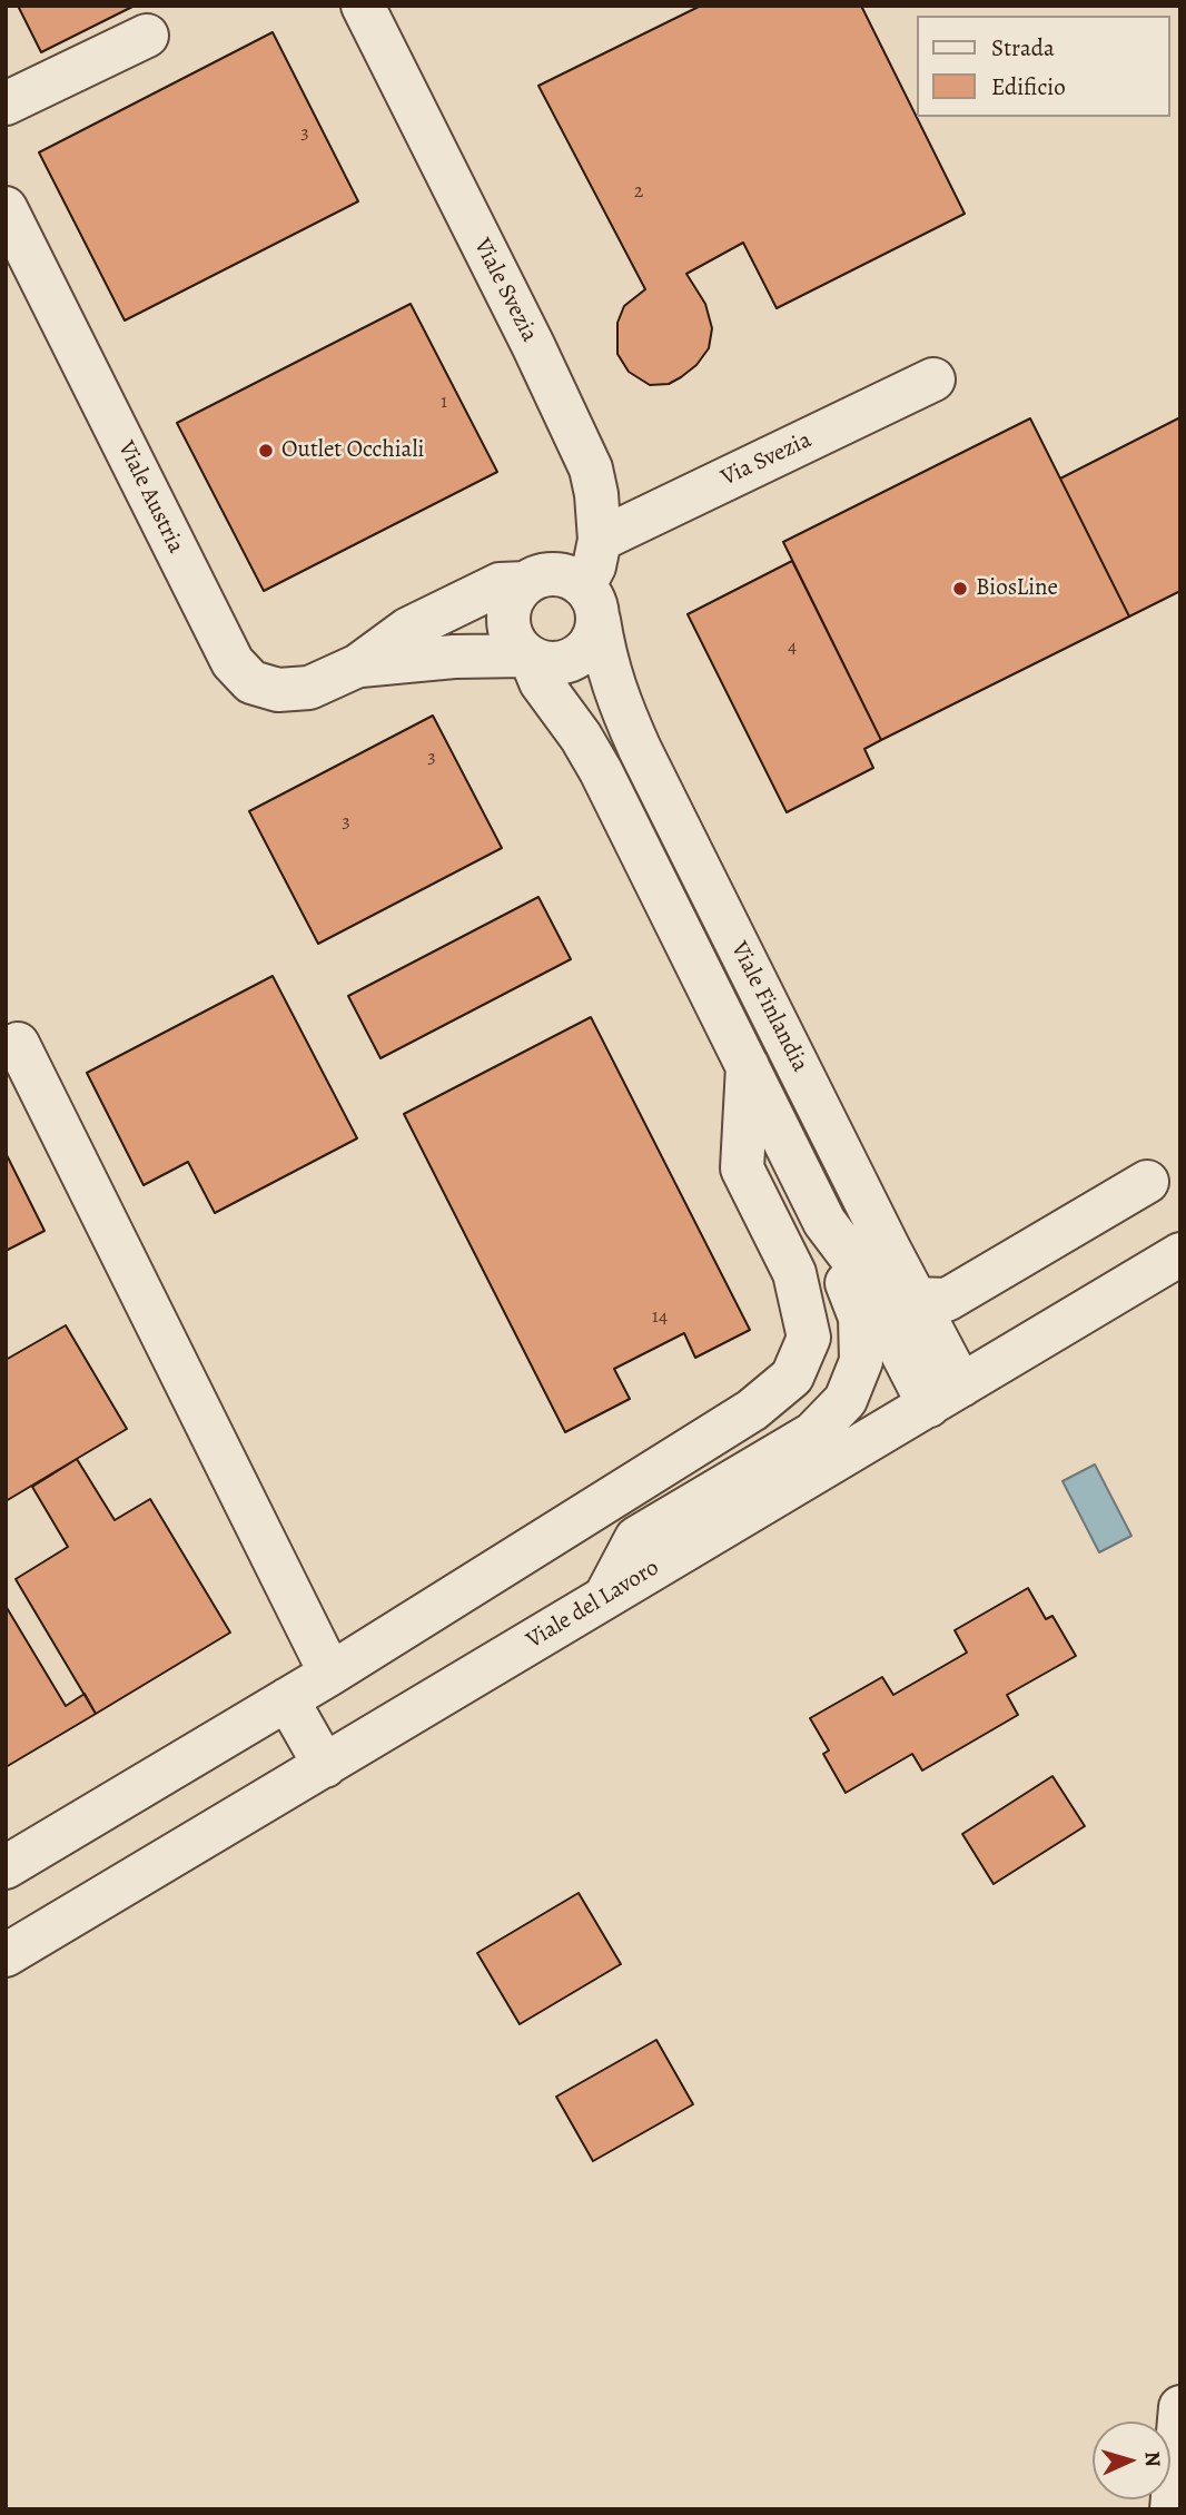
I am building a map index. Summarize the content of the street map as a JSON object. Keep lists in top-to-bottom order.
{
  "streets": {
    "street": [
      "Viale Svezia",
      "Via Svezia",
      "Viale Austria",
      "Viale Finlandia",
      "Viale del Lavoro"
    ]
  },
  "crossings": [
    ["Viale Svezia", "Via Svezia"],
    ["Viale Svezia", "Viale Austria"],
    ["Viale Svezia", "Viale Finlandia"],
    ["Viale Austria", "Viale Finlandia"],
    ["Viale Finlandia", "Viale del Lavoro"]
  ],
  "places": ["Outlet Occhiali", "BiosLine"],
  "house_numbers": [
    "3",
    "2",
    "1",
    "4",
    "3",
    "3",
    "14"
  ],
  "legend": ["Strada", "Edificio"],
  "north": "right"
}
